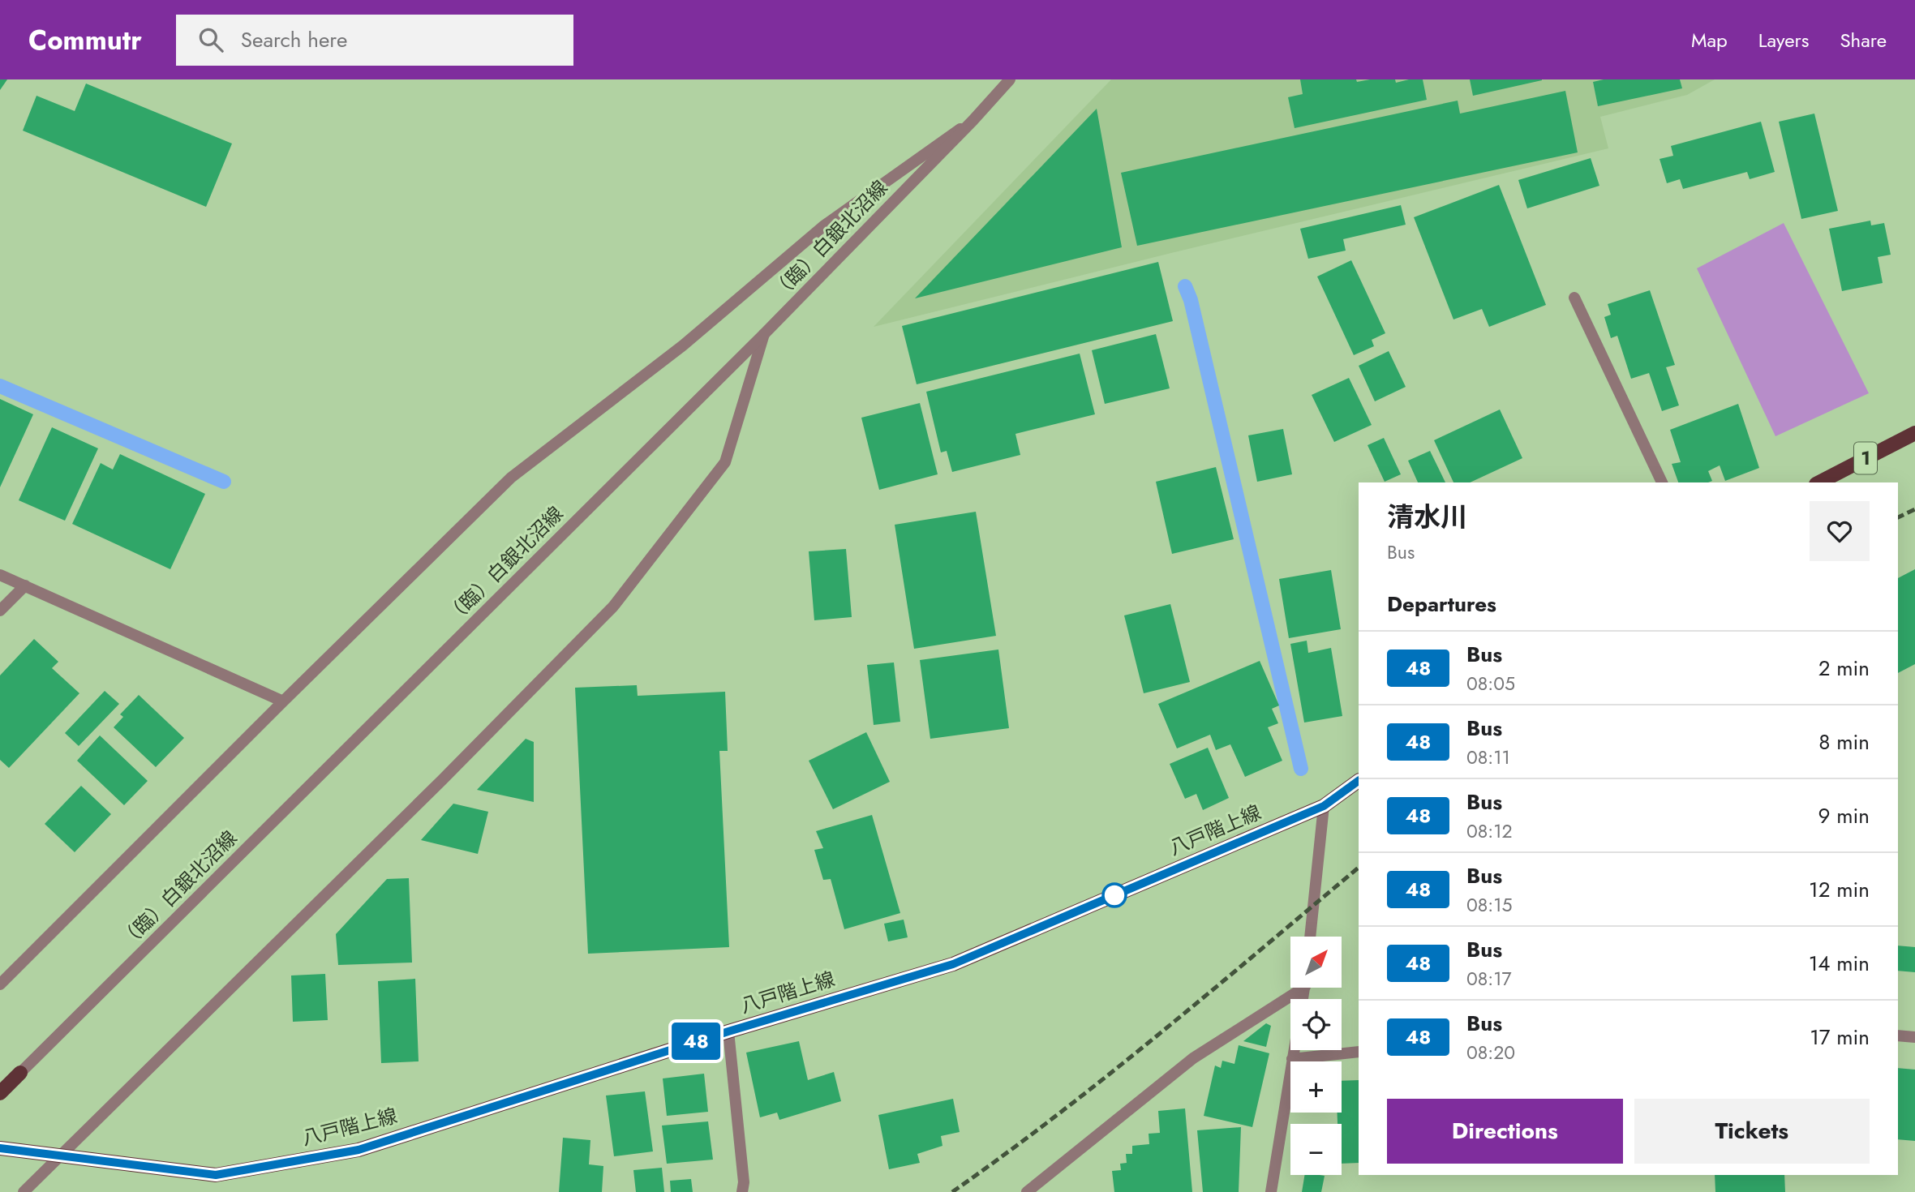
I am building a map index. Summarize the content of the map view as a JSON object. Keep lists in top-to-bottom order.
{
  "streets": {
    "main road": ["1", "八戸階上線"],
    "street": ["（臨）白銀北沼線"]
  },
  "lines": ["bus line 48"],
  "north": "top right",
  "page": {
    "header": "Commutr",
    "search": "Search here",
    "nav": ["Map", "Layers", "Share"],
    "on_map": "48",
    "heading": [
      ["清水川", "Bus"],
      "Departures"
    ],
    "list": [
      {
        "mark": "48",
        "name": "Bus",
        "note": "08:05",
        "value": "2 min"
      },
      {
        "mark": "48",
        "name": "Bus",
        "note": "08:11",
        "value": "8 min"
      },
      {
        "mark": "48",
        "name": "Bus",
        "note": "08:12",
        "value": "9 min"
      },
      {
        "mark": "48",
        "name": "Bus",
        "note": "08:15",
        "value": "12 min"
      },
      {
        "mark": "48",
        "name": "Bus",
        "note": "08:17",
        "value": "14 min"
      },
      {
        "mark": "48",
        "name": "Bus",
        "note": "08:20",
        "value": "17 min"
      }
    ],
    "map_buttons": ["+", "−"],
    "buttons": ["Directions", "Tickets"]
  }
}
